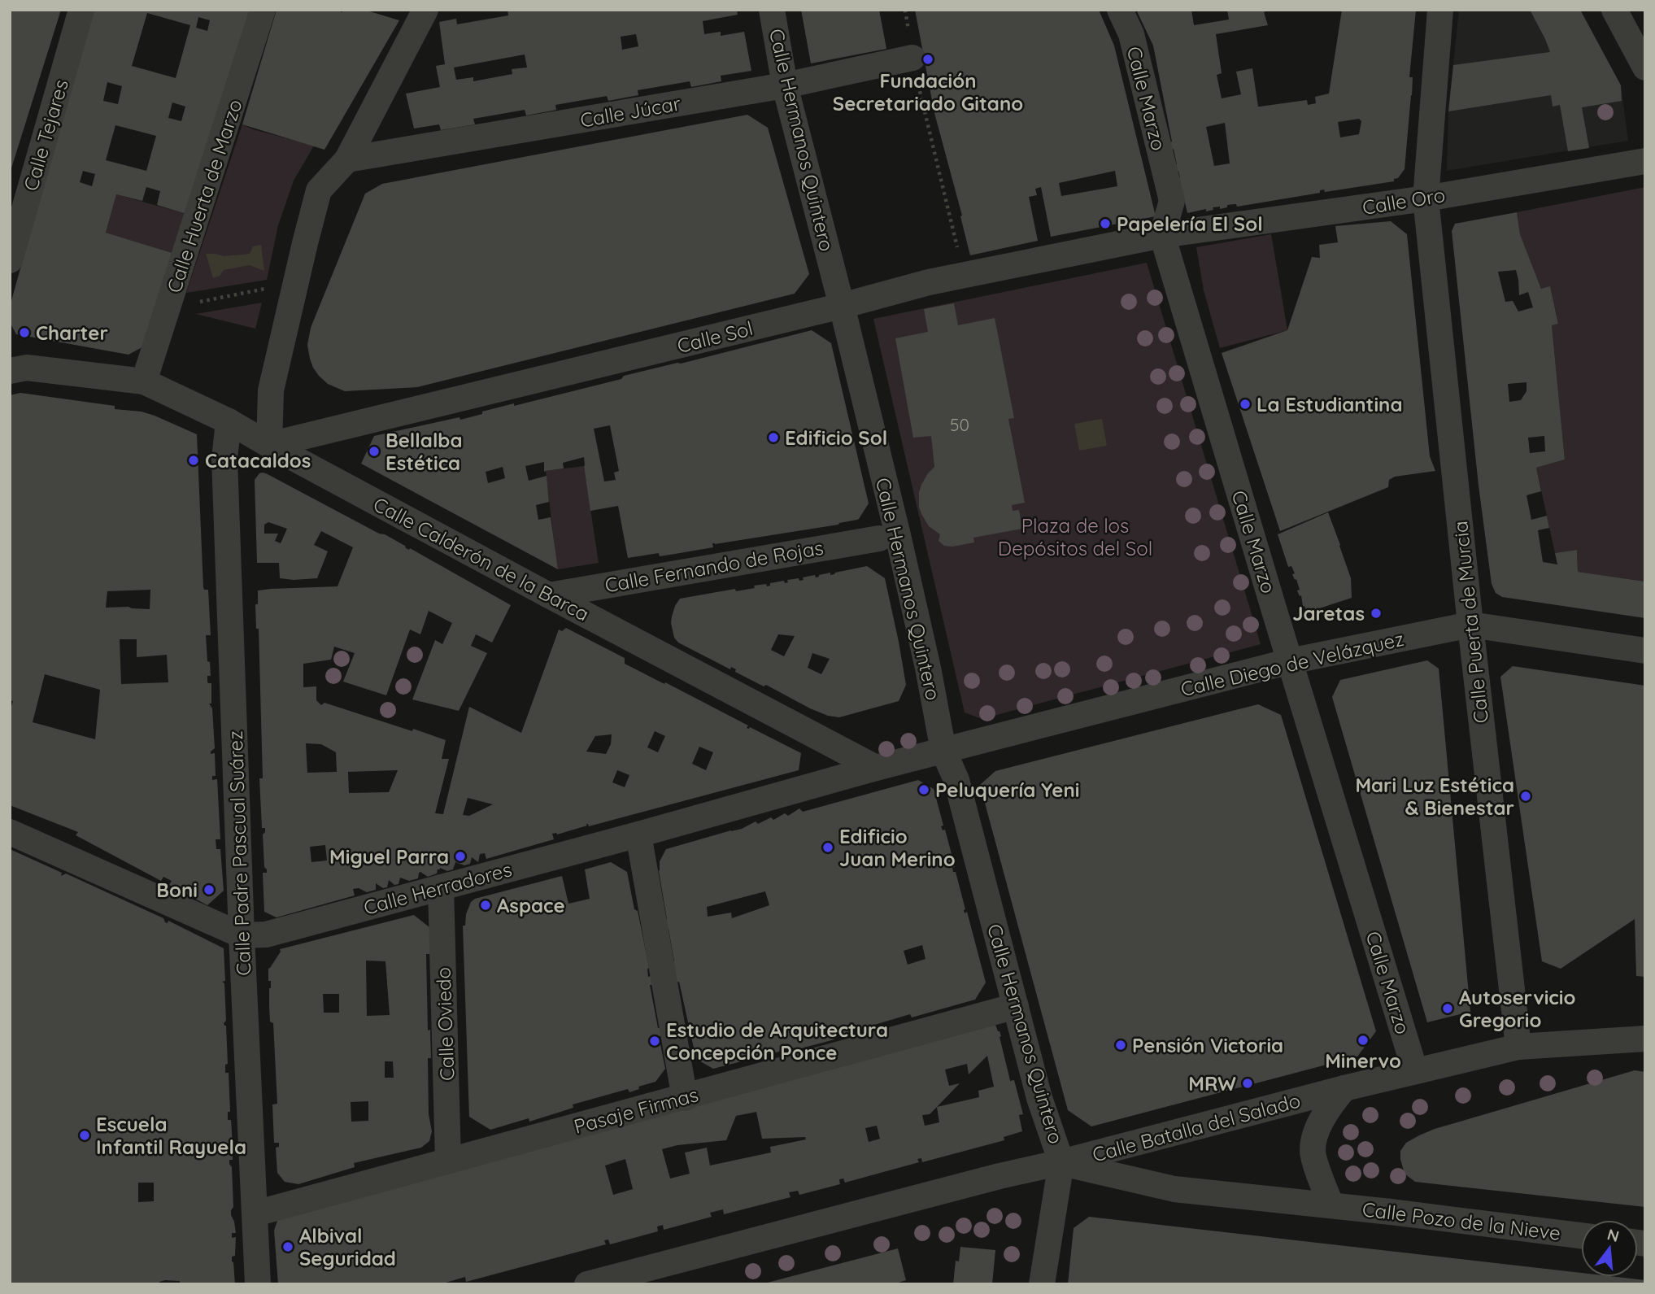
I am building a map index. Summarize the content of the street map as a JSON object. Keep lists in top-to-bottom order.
{
  "streets": {
    "street": [
      "Calle Marzo",
      "Calle Júcar",
      "Calle Tejares",
      "Calle Hermanos Quintero",
      "Calle Huerta de Marzo",
      "Calle Oro",
      "Calle Sol",
      "Calle Calderón de la Barca",
      "Calle Fernando de Rojas",
      "Calle Puerta de Murcia",
      "Calle Diego de Velázquez",
      "Calle Padre Pascual Suárez",
      "Calle Herradores",
      "Calle Oviedo",
      "Pasaje Firmas",
      "Calle Batalla del Salado",
      "Calle Pozo de la Nieve"
    ]
  },
  "crossings": [
    ["Calle Marzo", "Calle Oro"],
    ["Calle Marzo", "Calle Sol"],
    ["Calle Marzo", "Calle Diego de Velázquez"],
    ["Calle Marzo", "Calle Batalla del Salado"],
    ["Calle Júcar", "Calle Hermanos Quintero"],
    ["Calle Hermanos Quintero", "Calle Sol"],
    ["Calle Hermanos Quintero", "Calle Diego de Velázquez"],
    ["Calle Hermanos Quintero", "Pasaje Firmas"],
    ["Calle Hermanos Quintero", "Calle Batalla del Salado"],
    ["Calle Hermanos Quintero", "Calle Pozo de la Nieve"],
    ["Calle Huerta de Marzo", "Calle Calderón de la Barca"],
    ["Calle Oro", "Calle Sol"],
    ["Calle Oro", "Calle Puerta de Murcia"],
    ["Calle Sol", "Calle Calderón de la Barca"],
    ["Calle Calderón de la Barca", "Calle Fernando de Rojas"],
    ["Calle Calderón de la Barca", "Calle Padre Pascual Suárez"],
    ["Calle Calderón de la Barca", "Calle Herradores"],
    ["Calle Puerta de Murcia", "Calle Diego de Velázquez"],
    ["Calle Puerta de Murcia", "Calle Batalla del Salado"],
    ["Calle Padre Pascual Suárez", "Calle Herradores"],
    ["Calle Padre Pascual Suárez", "Pasaje Firmas"],
    ["Calle Herradores", "Calle Oviedo"],
    ["Calle Oviedo", "Pasaje Firmas"],
    ["Calle Batalla del Salado", "Calle Pozo de la Nieve"]
  ],
  "parks": ["Plaza de los Depósitos del Sol"],
  "places": [
    "Fundación Secretariado Gitano",
    "Papelería El Sol",
    "Charter",
    "La Estudiantina",
    "Edificio Sol",
    "Bellalba Estética",
    "Catacaldos",
    "Jaretas",
    "Peluquería Yeni",
    "Mari Luz Estética & Bienestar",
    "Edificio Juan Merino",
    "Miguel Parra",
    "Boni",
    "Aspace",
    "Autoservicio Gregorio",
    "Minervo",
    "Estudio de Arquitectura Concepción Ponce",
    "Pensión Victoria",
    "MRW",
    "Escuela Infantil Rayuela",
    "Albival Seguridad"
  ],
  "house_numbers": ["50"],
  "north": "top"
}
